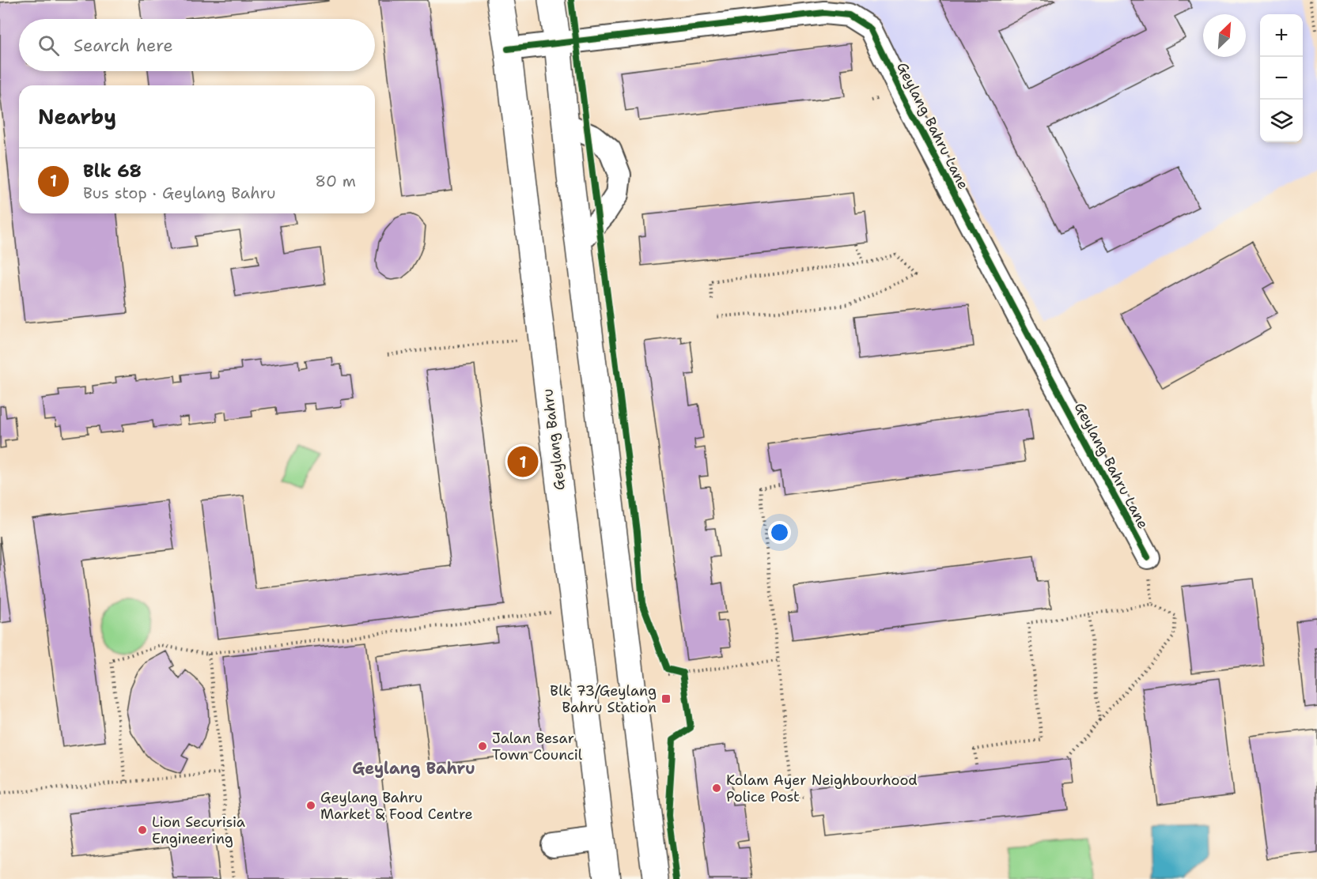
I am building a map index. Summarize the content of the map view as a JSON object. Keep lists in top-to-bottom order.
{
  "streets": {
    "main road": ["Geylang Bahru"],
    "street": ["Geylang Bahru Lane"]
  },
  "crossings": [
    ["Geylang Bahru Lane", "Geylang Bahru"]
  ],
  "districts": ["Geylang Bahru"],
  "places": {
    "transit": ["Blk 73/Geylang Bahru Station"],
    "other": [
      "Jalan Besar Town Council",
      "Kolam Ayer Neighbourhood Police Post",
      "Geylang Bahru Market & Food Centre",
      "Lion Securisia Engineering"
    ]
  },
  "north": "top right",
  "page": {
    "map_buttons": ["+", "−"],
    "search": "Search here",
    "heading": "Nearby",
    "list": [
      {
        "mark": "1",
        "name": "Blk 68",
        "note": "Bus stop · Geylang Bahru",
        "value": "80 m"
      }
    ],
    "pins": "1"
  }
}
